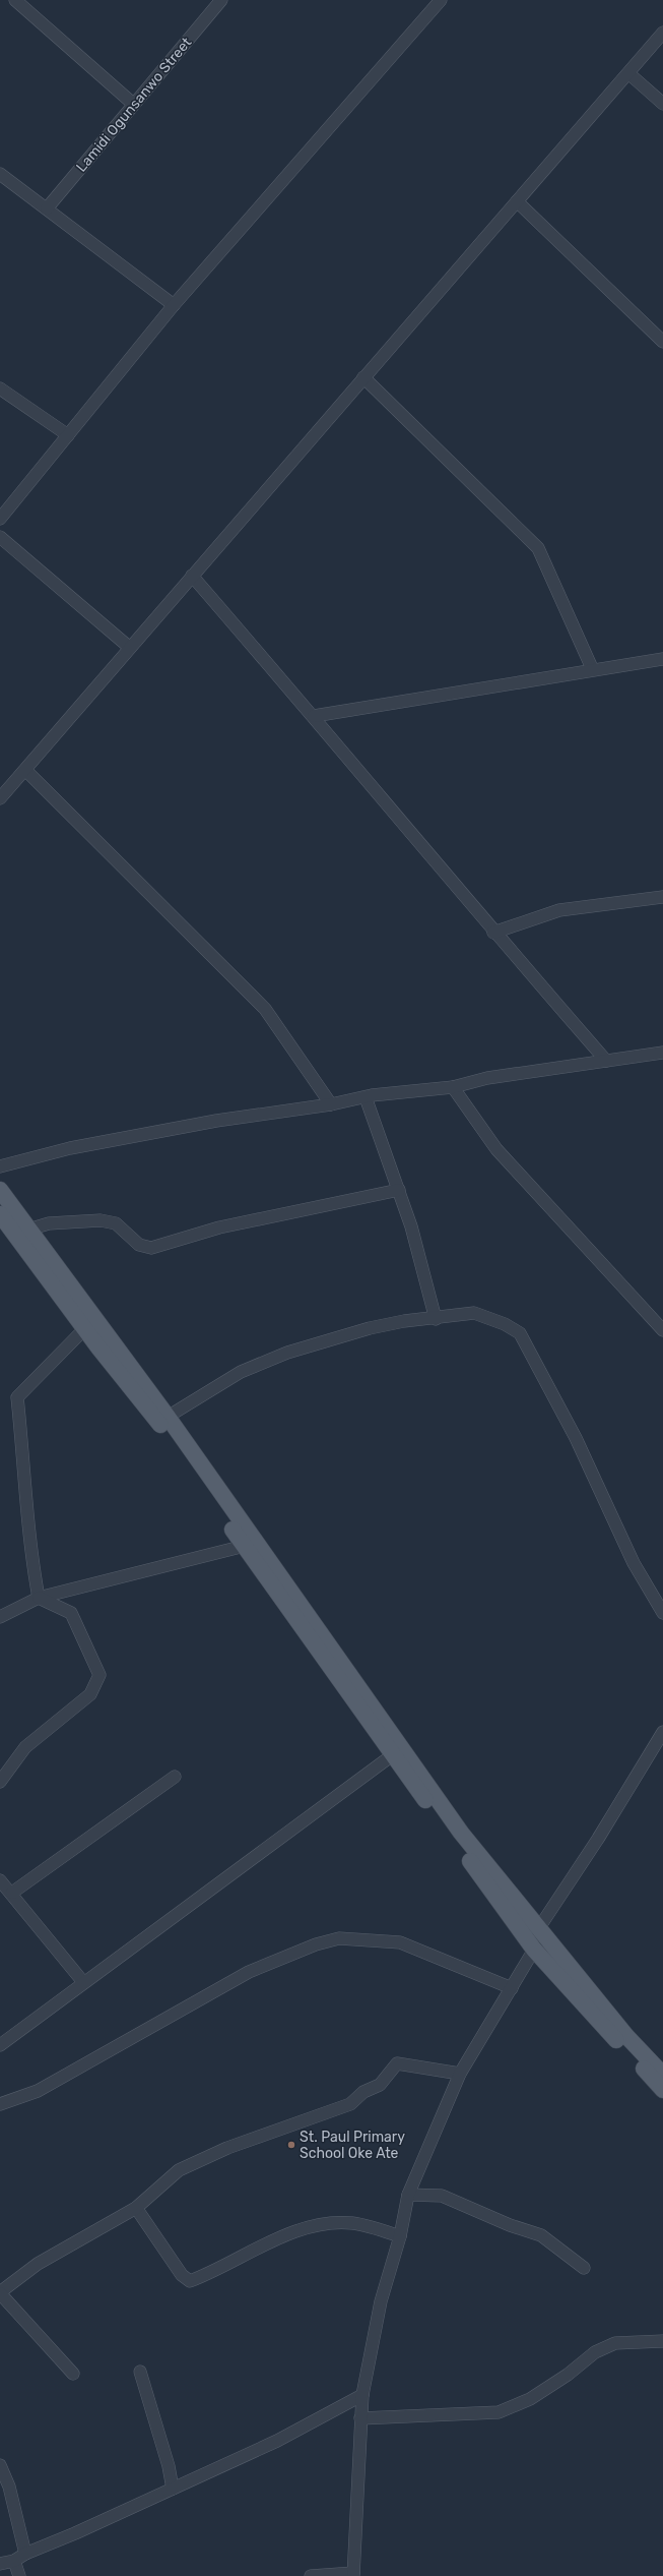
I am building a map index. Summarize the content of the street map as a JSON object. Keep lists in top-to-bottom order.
{
  "streets": {
    "street": ["Lamidi Ogunsanwo Street"]
  },
  "places": ["St. Paul Primary School Oke Ate"]
}
